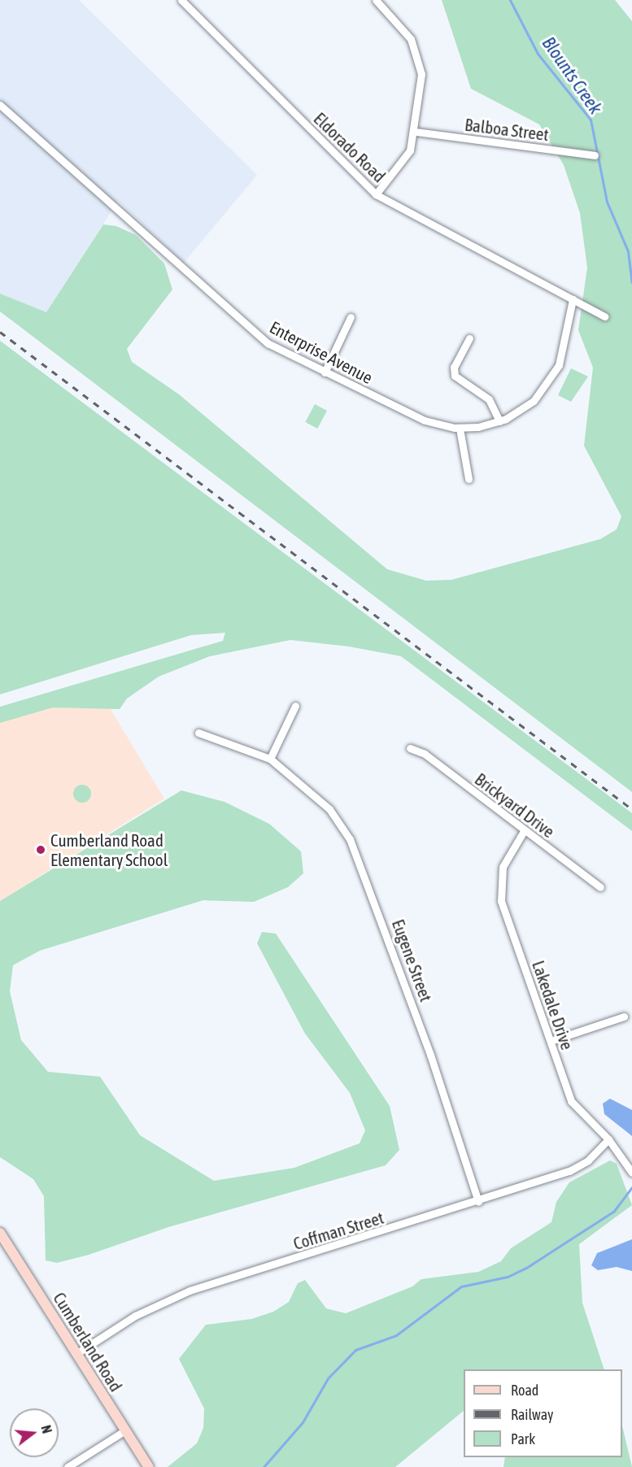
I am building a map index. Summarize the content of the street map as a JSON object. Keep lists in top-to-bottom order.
{
  "streets": {
    "main road": ["Cumberland Road"],
    "street": [
      "Balboa Street",
      "Eldorado Road",
      "Enterprise Avenue",
      "Brickyard Drive",
      "Eugene Street",
      "Lakedale Drive",
      "Coffman Street"
    ]
  },
  "crossings": [
    ["Eldorado Road", "Enterprise Avenue"],
    ["Brickyard Drive", "Lakedale Drive"],
    ["Eugene Street", "Coffman Street"],
    ["Lakedale Drive", "Coffman Street"],
    ["Coffman Street", "Cumberland Road"]
  ],
  "water": ["Blounts Creek"],
  "places": ["Cumberland Road Elementary School"],
  "legend": ["Road", "Railway", "Park"],
  "north": "right"
}
